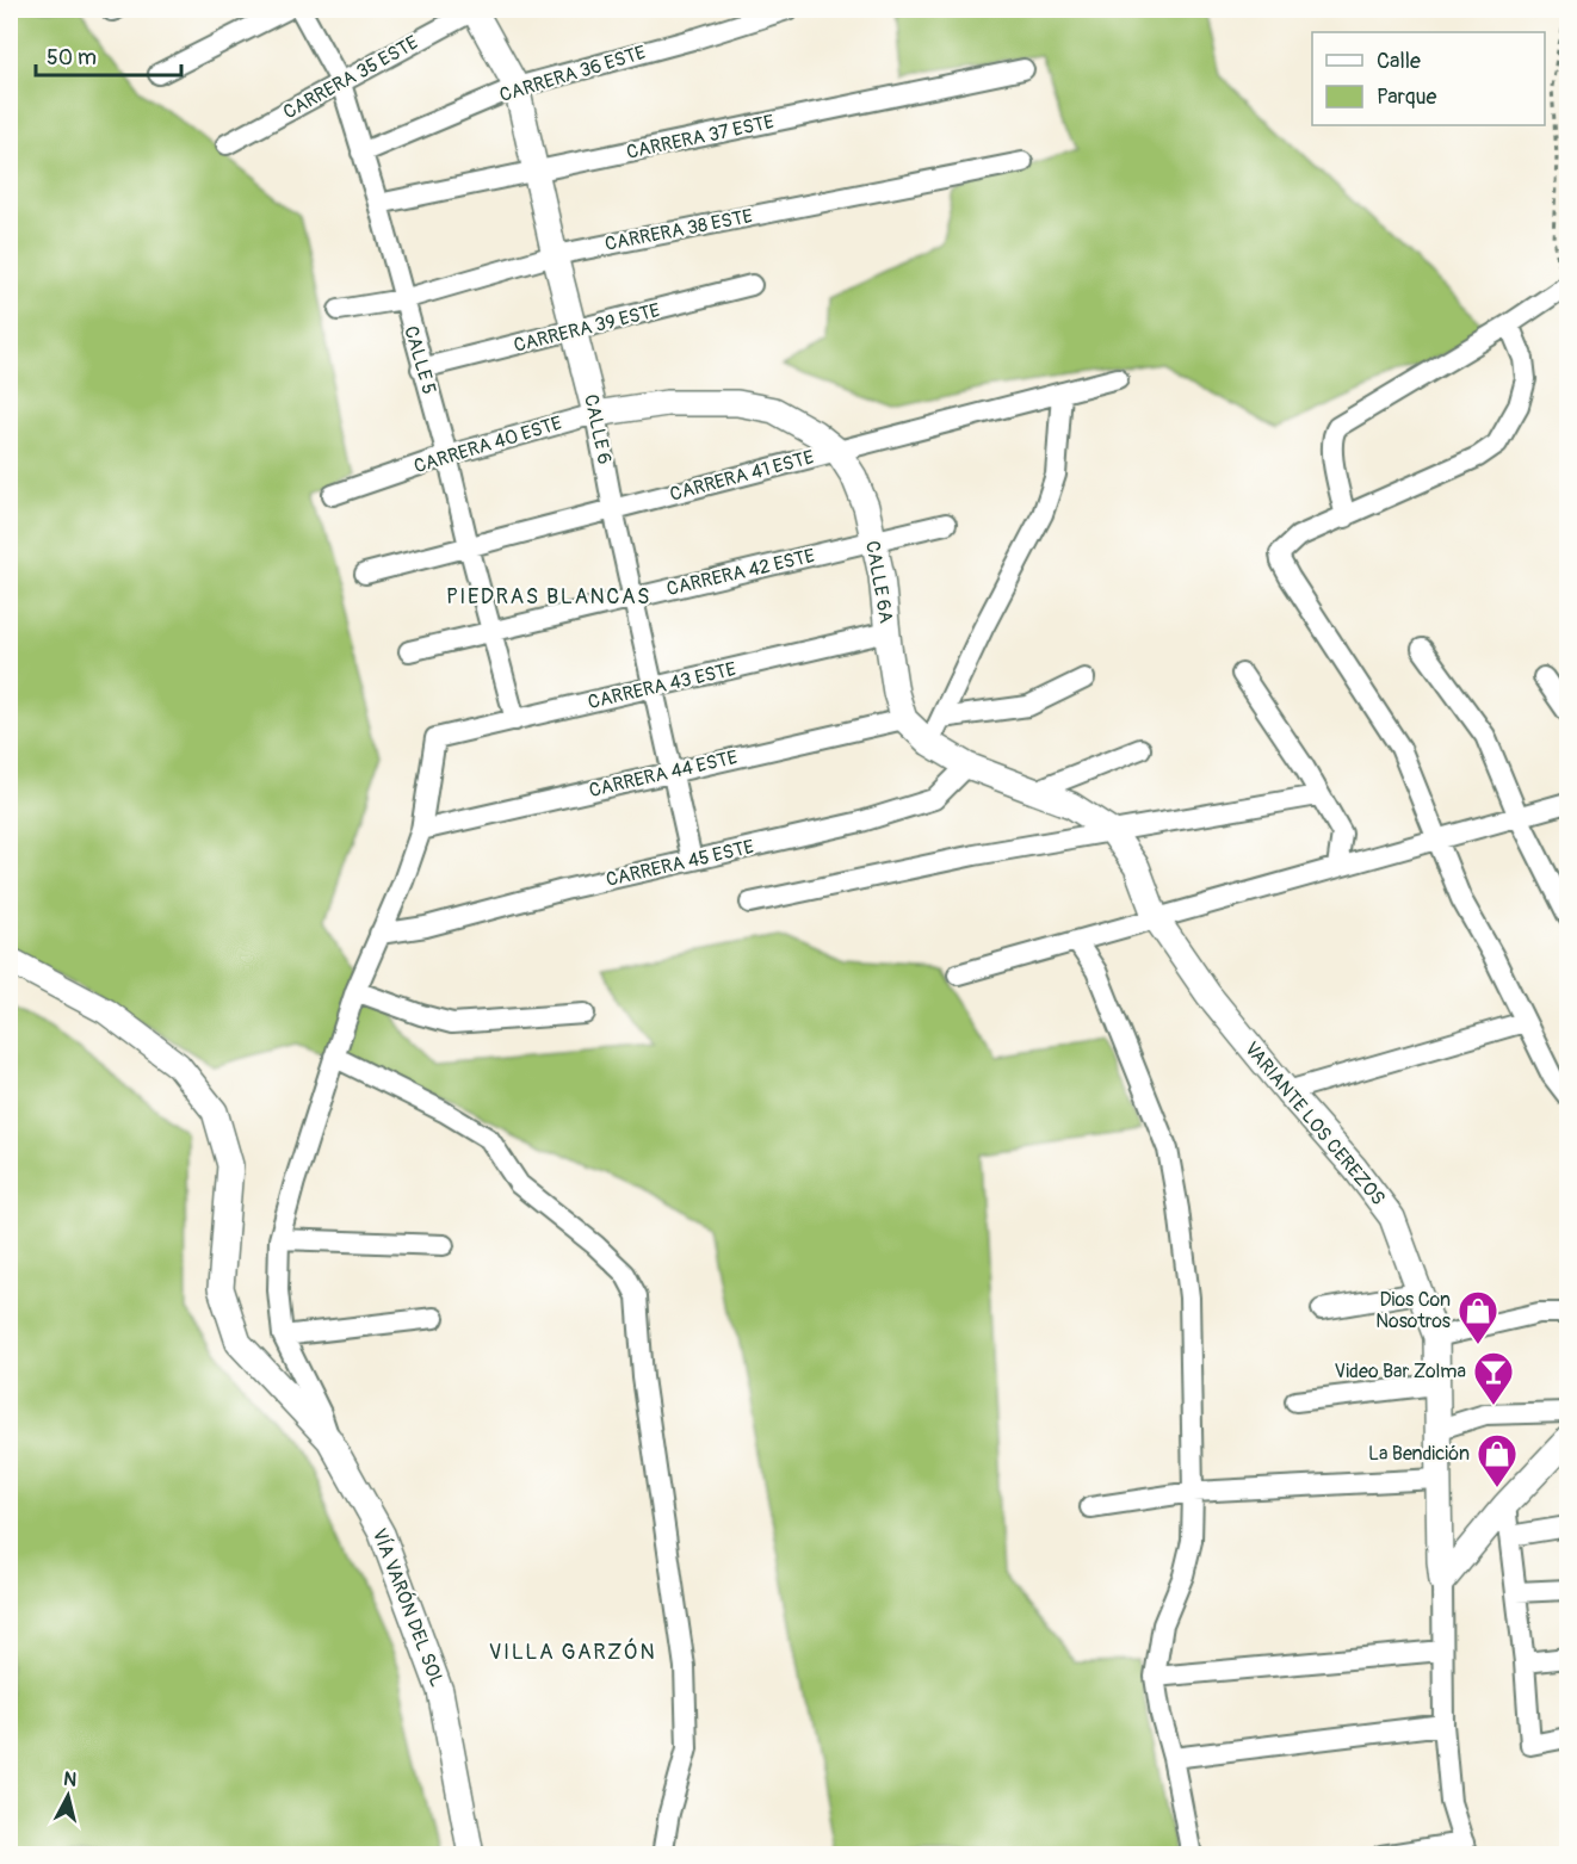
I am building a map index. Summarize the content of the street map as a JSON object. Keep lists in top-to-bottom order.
{
  "streets": {
    "street": [
      "CARRERA 36 ESTE",
      "CARRERA 35 ESTE",
      "CARRERA 37 ESTE",
      "CARRERA 38 ESTE",
      "CARRERA 39 ESTE",
      "CALLE 5",
      "CALLE 6",
      "CARRERA 40 ESTE",
      "CARRERA 41 ESTE",
      "CARRERA 42 ESTE",
      "CALLE 6A",
      "CARRERA 43 ESTE",
      "CARRERA 44 ESTE",
      "CARRERA 45 ESTE",
      "VARIANTE LOS CEREZOS",
      "VÍA VARÓN DEL SOL"
    ]
  },
  "crossings": [
    ["CARRERA 36 ESTE", "CALLE 5"],
    ["CARRERA 36 ESTE", "CALLE 6"],
    ["CARRERA 35 ESTE", "CALLE 5"],
    ["CARRERA 35 ESTE", "CALLE 6"],
    ["CARRERA 37 ESTE", "CALLE 5"],
    ["CARRERA 37 ESTE", "CALLE 6"],
    ["CARRERA 38 ESTE", "CALLE 5"],
    ["CARRERA 38 ESTE", "CALLE 6"],
    ["CARRERA 39 ESTE", "CALLE 5"],
    ["CARRERA 39 ESTE", "CALLE 6"],
    ["CALLE 5", "CARRERA 40 ESTE"],
    ["CALLE 5", "CARRERA 41 ESTE"],
    ["CALLE 5", "CARRERA 42 ESTE"],
    ["CALLE 5", "CARRERA 43 ESTE"],
    ["CALLE 6", "CARRERA 40 ESTE"],
    ["CALLE 6", "CARRERA 41 ESTE"],
    ["CALLE 6", "CARRERA 42 ESTE"],
    ["CALLE 6", "CARRERA 43 ESTE"],
    ["CALLE 6", "CARRERA 44 ESTE"],
    ["CALLE 6", "CARRERA 45 ESTE"],
    ["CARRERA 40 ESTE", "CARRERA 41 ESTE"],
    ["CARRERA 40 ESTE", "CALLE 6A"],
    ["CARRERA 41 ESTE", "CALLE 6A"],
    ["CARRERA 42 ESTE", "CALLE 6A"],
    ["CALLE 6A", "CARRERA 43 ESTE"],
    ["CALLE 6A", "CARRERA 44 ESTE"],
    ["CALLE 6A", "VARIANTE LOS CEREZOS"],
    ["CARRERA 43 ESTE", "CARRERA 44 ESTE"],
    ["CARRERA 44 ESTE", "VARIANTE LOS CEREZOS"],
    ["CARRERA 45 ESTE", "VARIANTE LOS CEREZOS"]
  ],
  "districts": ["PIEDRAS BLANCAS", "VILLA GARZÓN"],
  "places": {
    "shop": ["Dios Con Nosotros", "La Bendición"],
    "bar": ["Video Bar Zolma"]
  },
  "legend": ["Calle", "Parque"],
  "scale_bar": "50 m",
  "north": "top"
}
